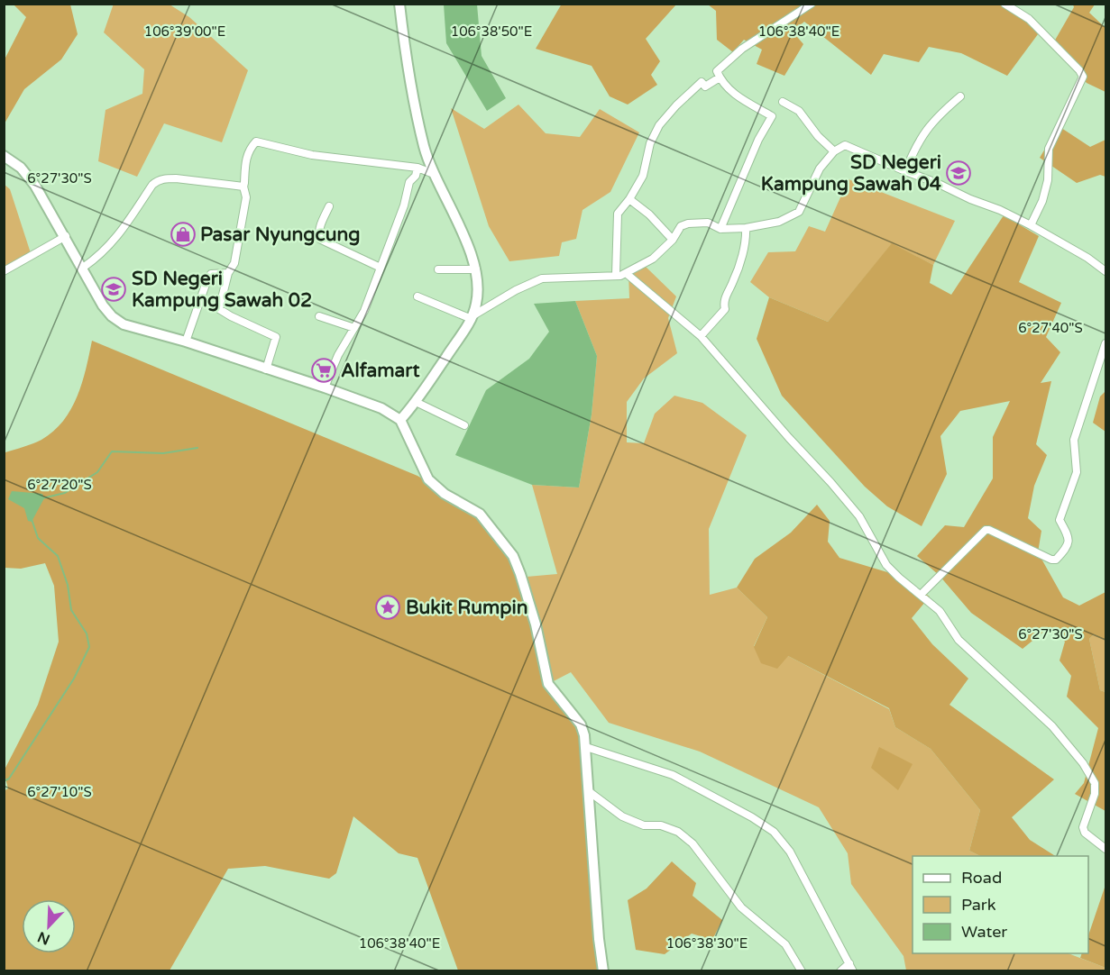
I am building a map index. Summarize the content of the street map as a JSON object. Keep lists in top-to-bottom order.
{
  "places": {
    "school or university": ["SD Negeri Kampung Sawah 04", "SD Negeri Kampung Sawah 02"],
    "shop": ["Pasar Nyungcung"],
    "supermarket": ["Alfamart"],
    "place": ["Bukit Rumpin"]
  },
  "legend": ["Road", "Park", "Water"],
  "north": "bottom left",
  "coordinates": [
    "106°38'50\"E",
    "106°38'40\"E",
    "106°39'00\"E",
    "6°27'30\"S",
    "6°27'40\"S",
    "6°27'20\"S",
    "6°27'10\"S",
    "106°38'30\"E"
  ]
}
